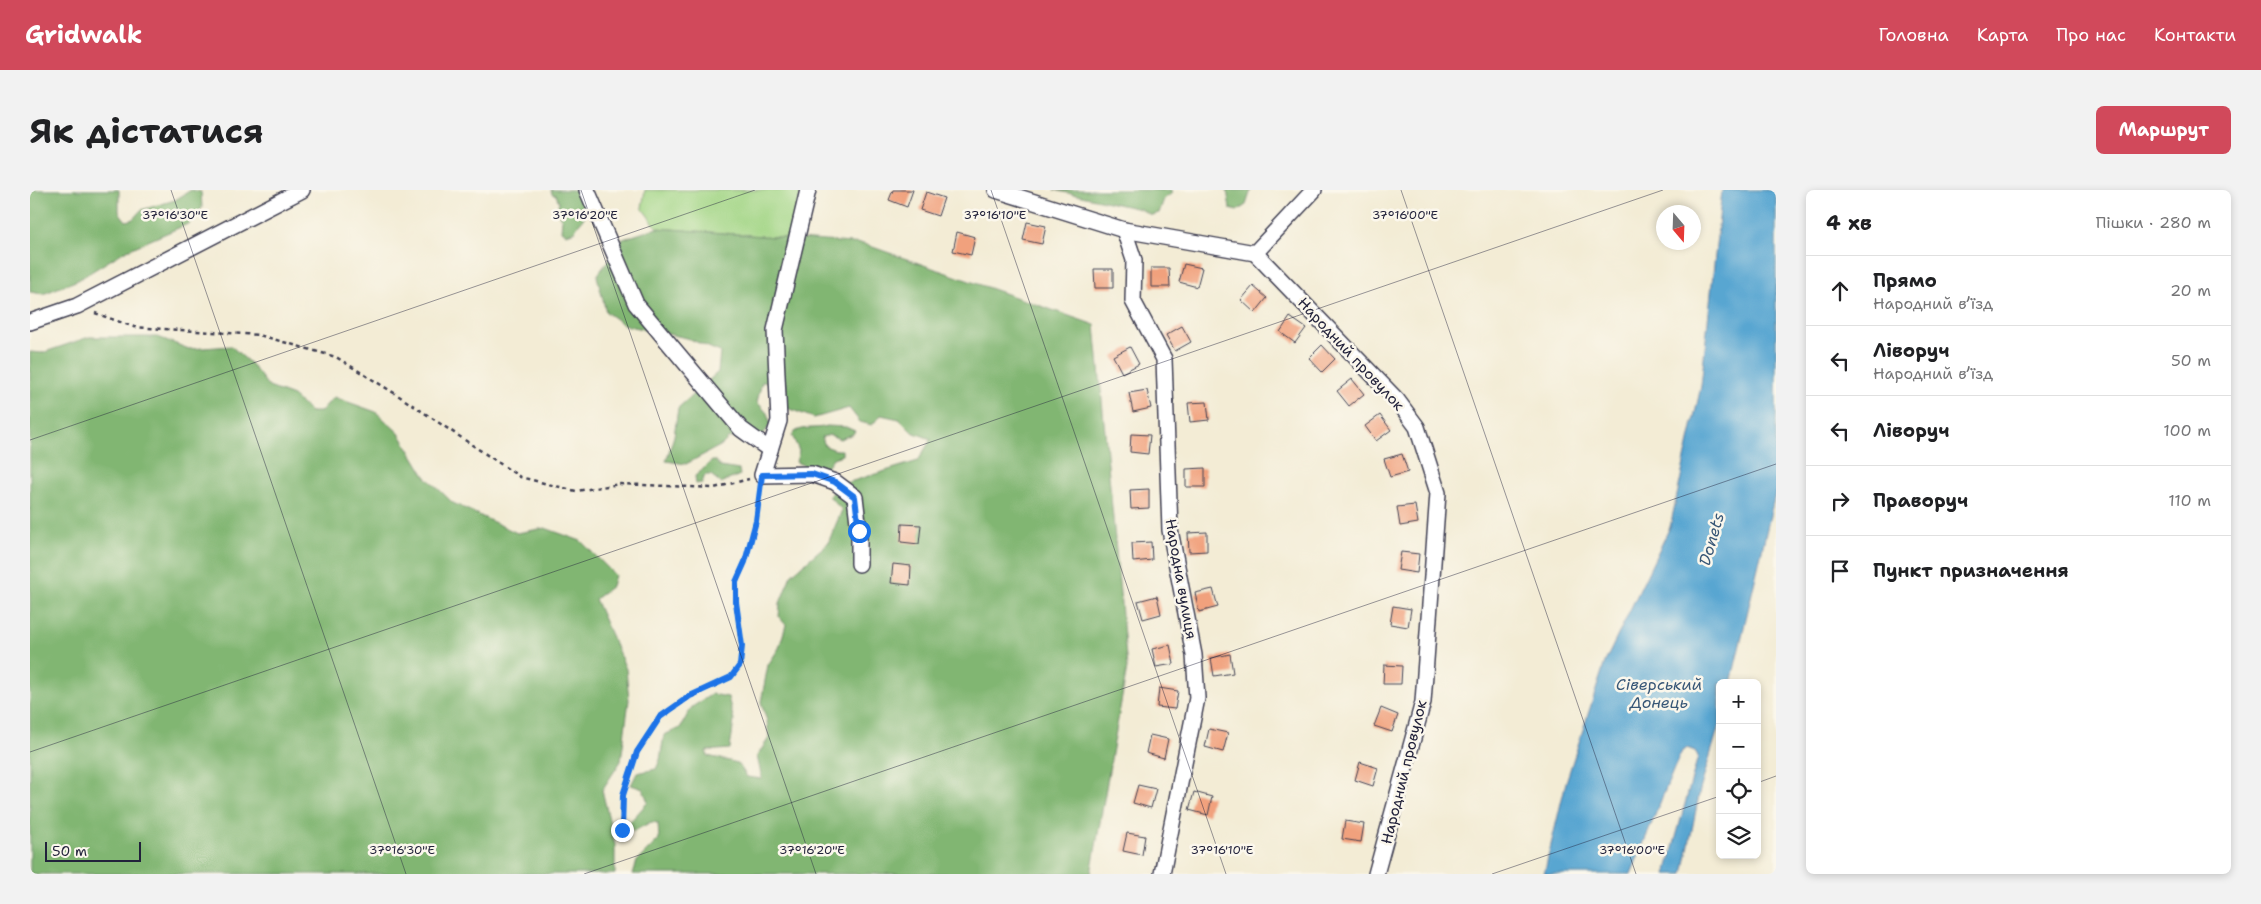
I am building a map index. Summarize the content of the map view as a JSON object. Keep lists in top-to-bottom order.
{
  "streets": {
    "street": ["Народний провулок", "Народна вулиця"]
  },
  "water": ["Donets", "Сіверський Донець"],
  "scale_bar": "50 m",
  "north": "bottom",
  "page": {
    "header": "Gridwalk",
    "nav": [
      "Головна",
      "Карта",
      "Про нас",
      "Контакти"
    ],
    "buttons": "Маршрут",
    "title": "Як дістатися",
    "heading": ["4 хв", "Пішки · 280 m"],
    "list": [
      ["Прямо", "Народний в’їзд", "20 m"],
      ["Ліворуч", "Народний в’їзд", "50 m"],
      ["Ліворуч", "100 m"],
      ["Праворуч", "110 m"],
      "Пункт призначення"
    ],
    "map_buttons": ["+", "−"],
    "scale": "50 m"
  },
  "coordinates": [
    "37°16'30\"E",
    "37°16'20\"E",
    "37°16'10\"E",
    "37°16'00\"E"
  ]
}
